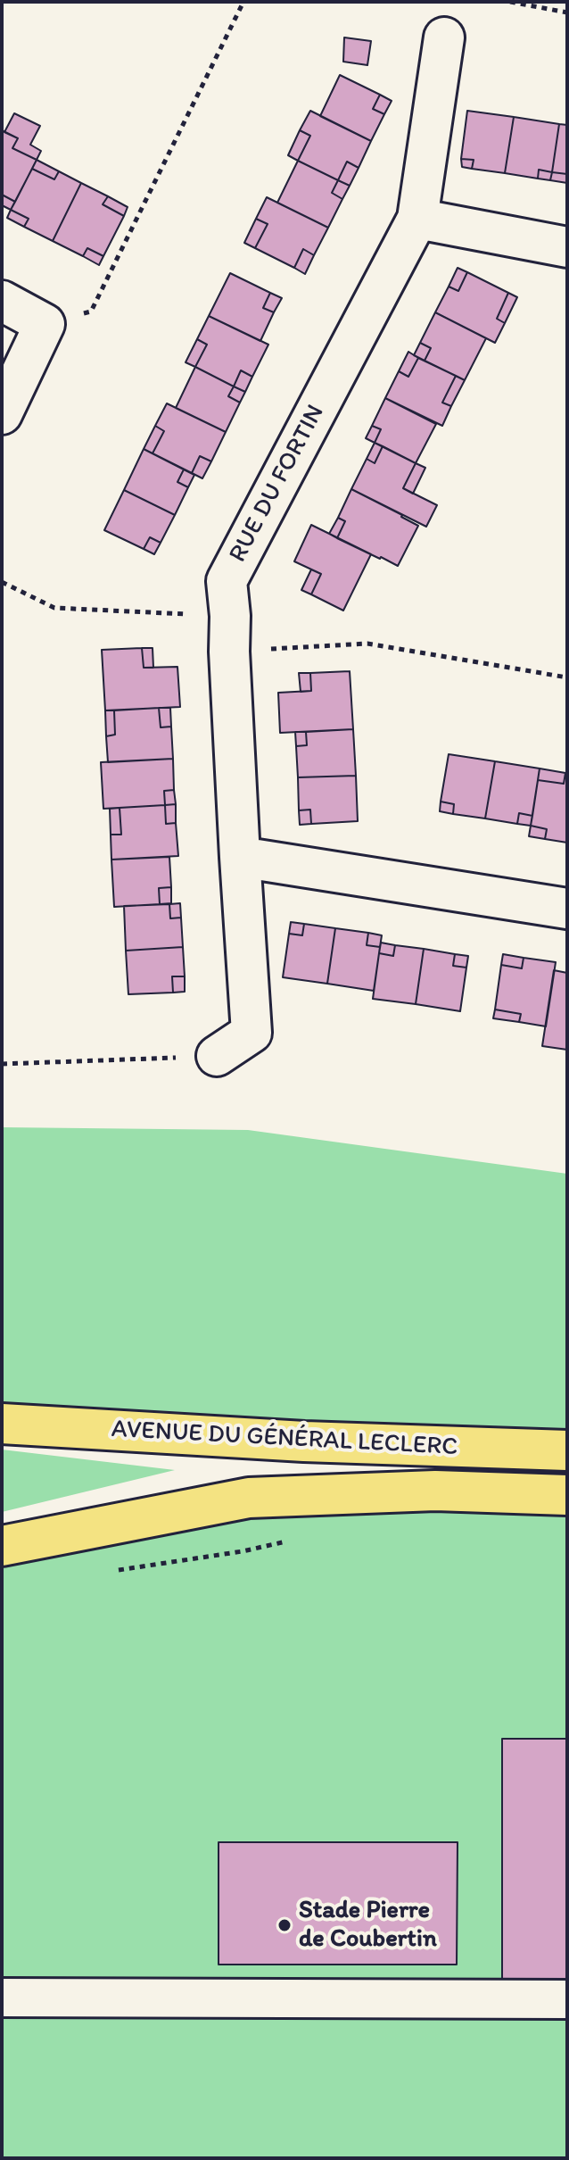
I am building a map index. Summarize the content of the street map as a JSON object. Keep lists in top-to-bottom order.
{
  "streets": {
    "main road": ["AVENUE DU GÉNÉRAL LECLERC"],
    "street": ["RUE DU FORTIN"]
  },
  "places": ["Stade Pierre de Coubertin"]
}
